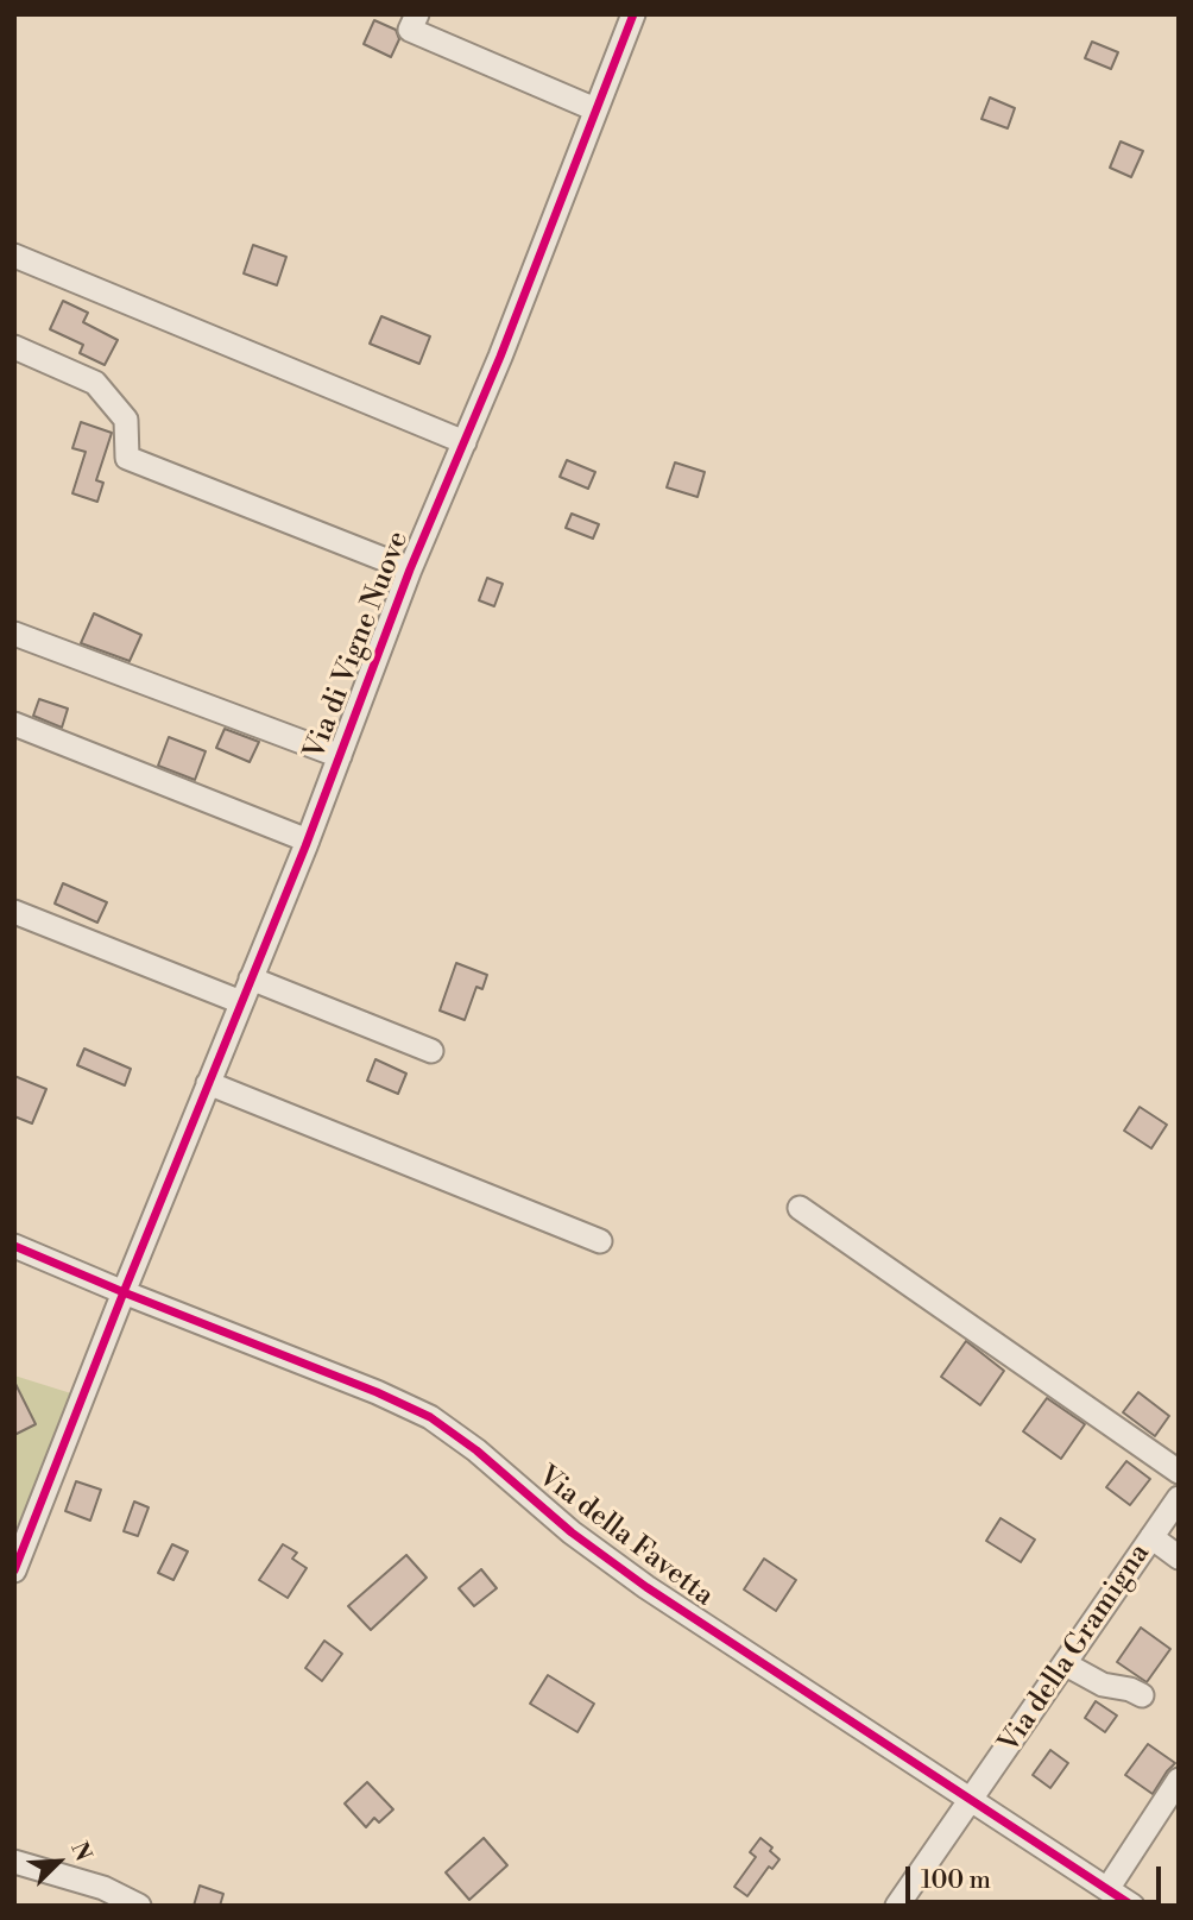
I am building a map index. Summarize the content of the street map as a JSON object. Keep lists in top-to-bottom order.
{
  "streets": {
    "street": ["Via di Vigne Nuove", "Via della Favetta", "Via della Gramigna"]
  },
  "crossings": [
    ["Via di Vigne Nuove", "Via della Favetta"],
    ["Via della Favetta", "Via della Gramigna"]
  ],
  "scale_bar": "100 m",
  "north": "top right"
}
